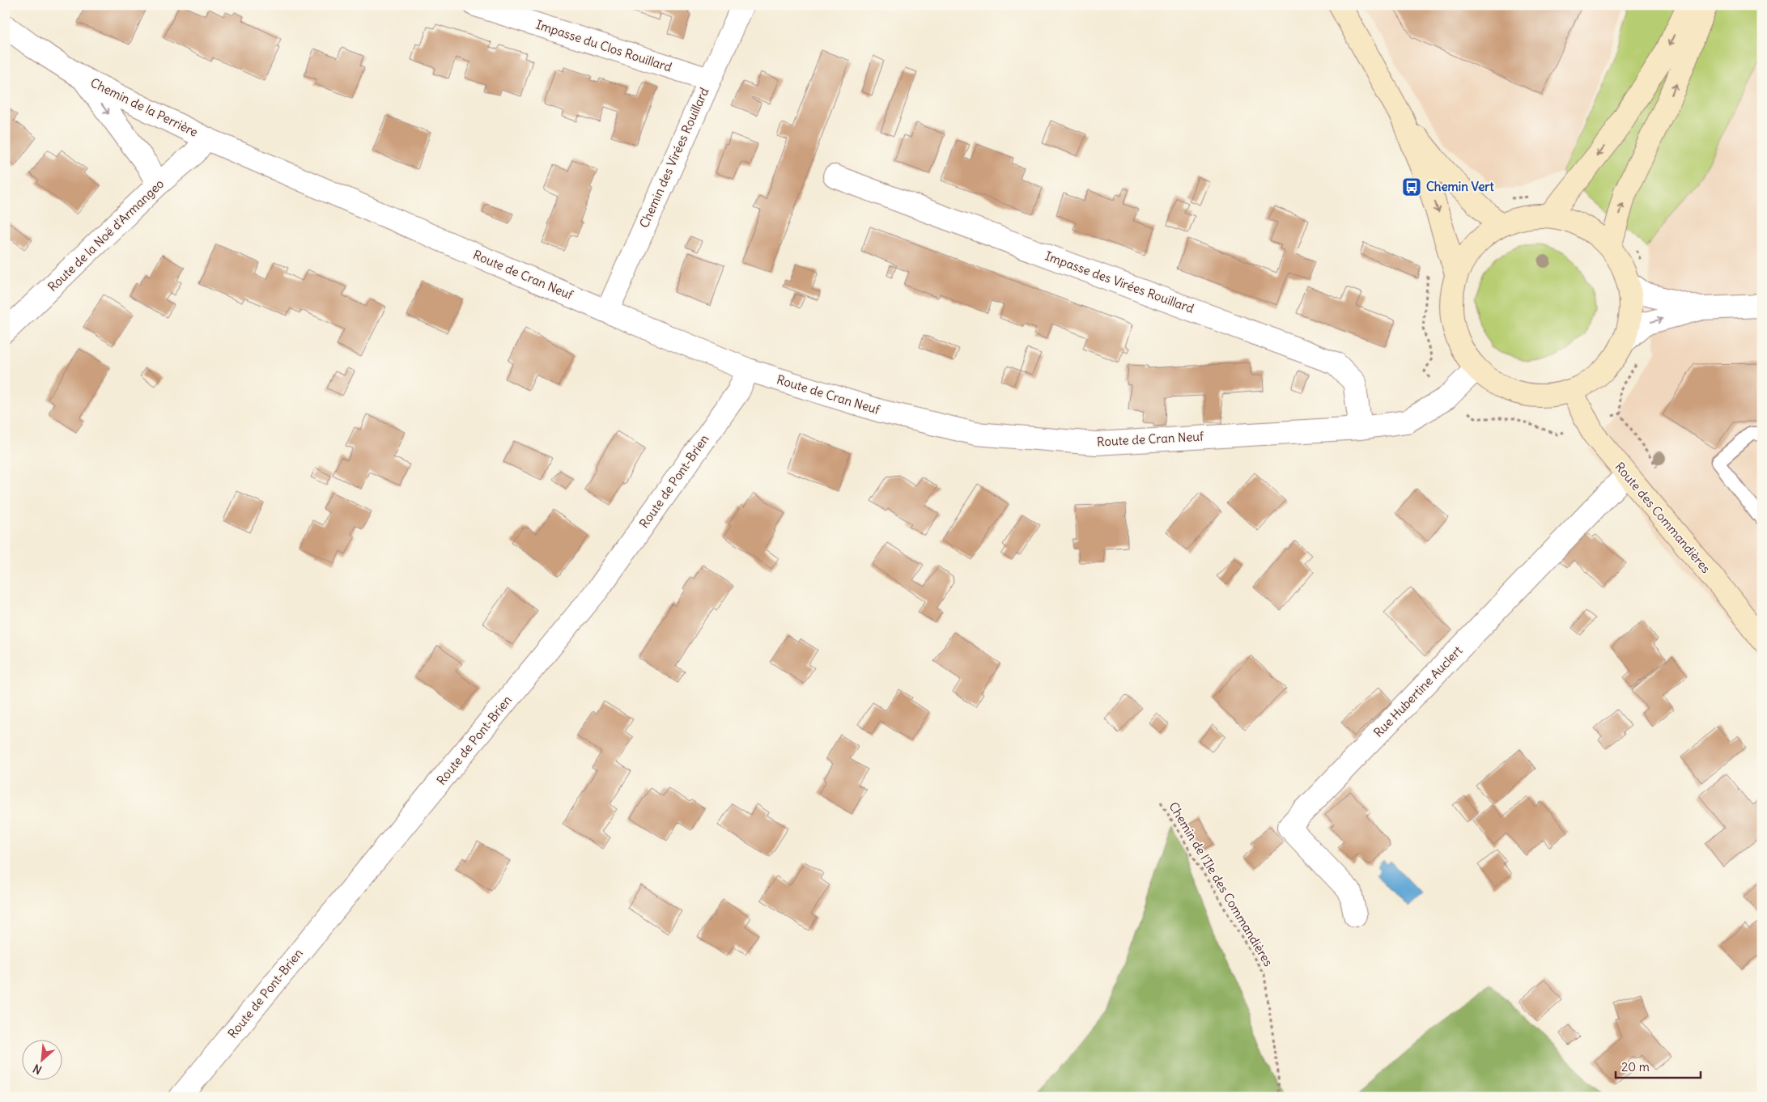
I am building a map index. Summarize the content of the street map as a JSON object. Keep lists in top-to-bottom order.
{
  "streets": {
    "main road": ["Route des Commandières"],
    "street": [
      "Impasse du Clos Rouillard",
      "Chemin de la Perrière",
      "Chemin des Virées Rouillard",
      "Route de la Noë d'Armangeo",
      "Route de Cran Neuf",
      "Impasse des Virées Rouillard",
      "Route de Pont-Brien",
      "Rue Hubertine Auclert"
    ],
    "path": ["Chemin de l'Ile des Commandières"]
  },
  "crossings": [
    ["Impasse du Clos Rouillard", "Chemin des Virées Rouillard"],
    ["Chemin de la Perrière", "Route de la Noë d'Armangeo"],
    ["Chemin de la Perrière", "Route de Cran Neuf"],
    ["Chemin des Virées Rouillard", "Route de Cran Neuf"],
    ["Route de la Noë d'Armangeo", "Route de Cran Neuf"],
    ["Route de Cran Neuf", "Impasse des Virées Rouillard"],
    ["Route de Cran Neuf", "Route de Pont-Brien"],
    ["Route des Commandières", "Rue Hubertine Auclert"]
  ],
  "one_way": ["Chemin de la Perrière"],
  "places": {
    "bus stop": ["Chemin Vert"]
  },
  "scale_bar": "20 m",
  "north": "bottom left"
}
